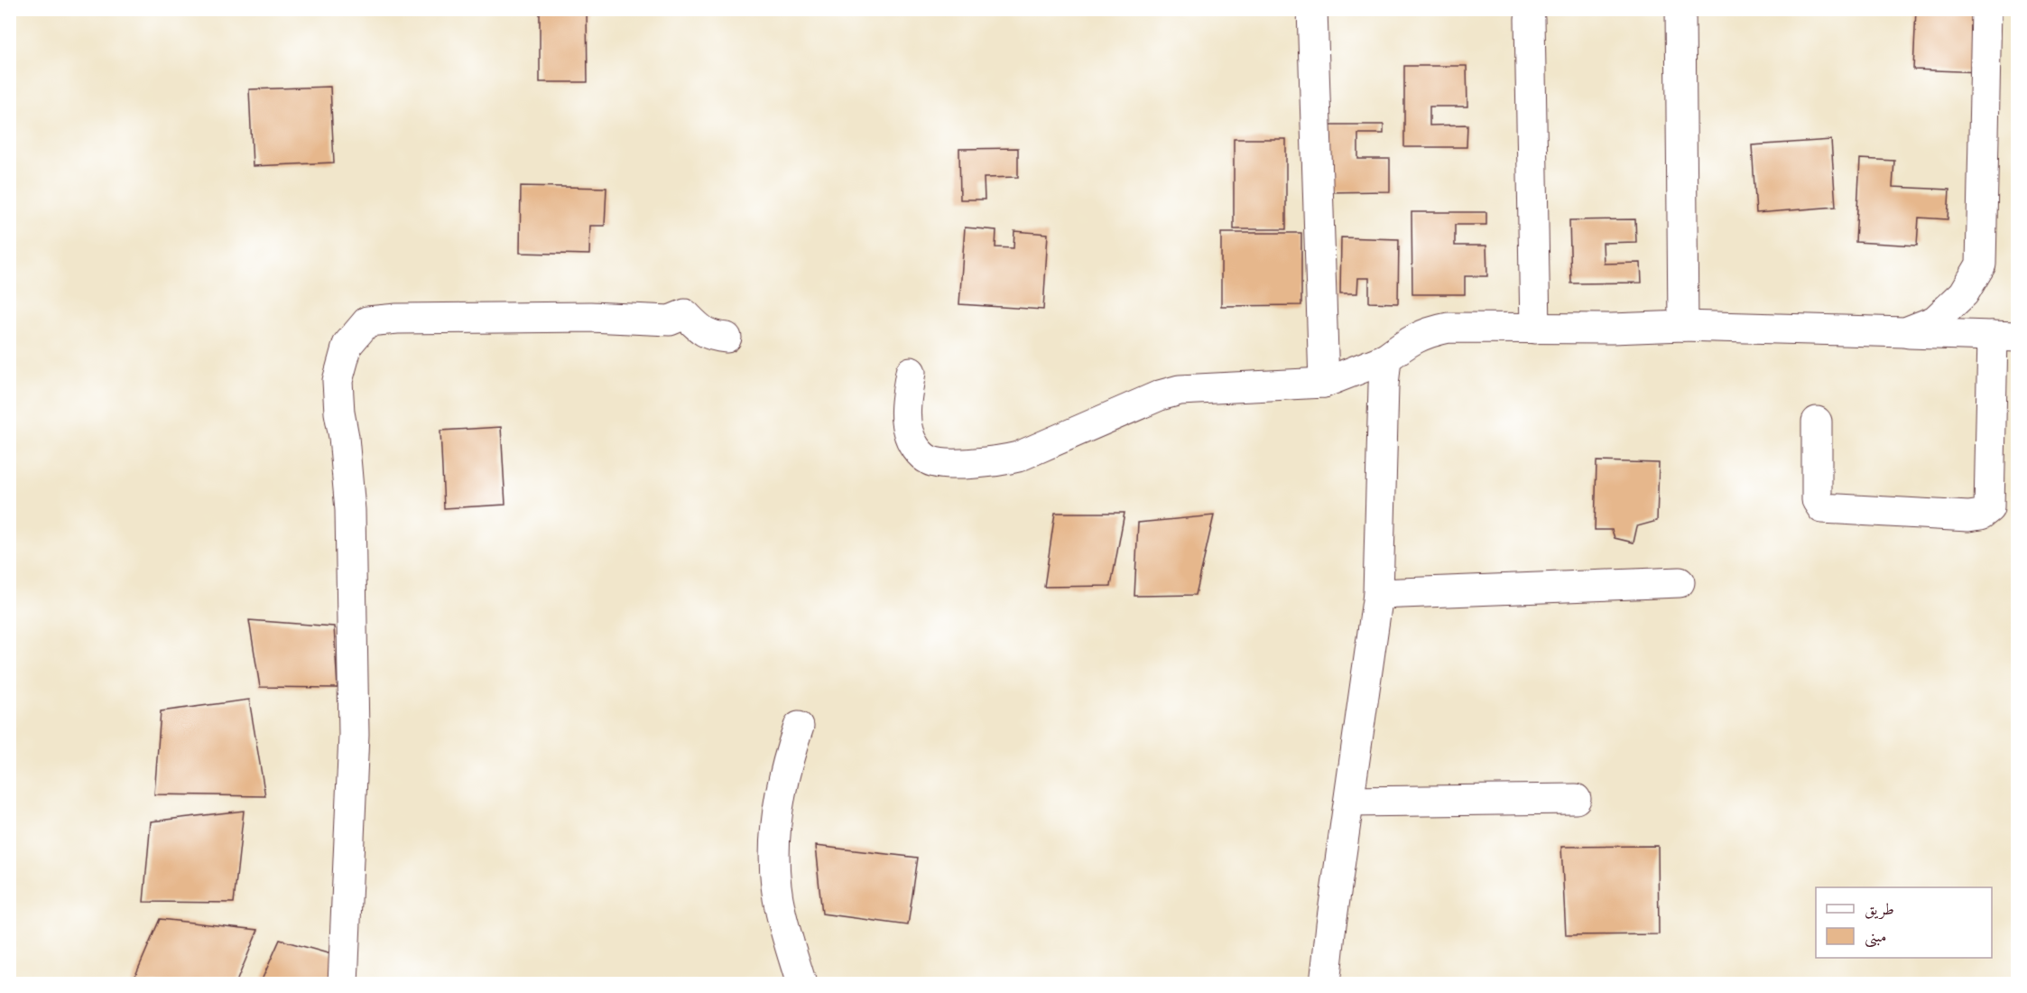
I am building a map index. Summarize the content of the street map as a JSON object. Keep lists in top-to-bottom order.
{
  "legend": ["طريق", "مبنى"]
}
